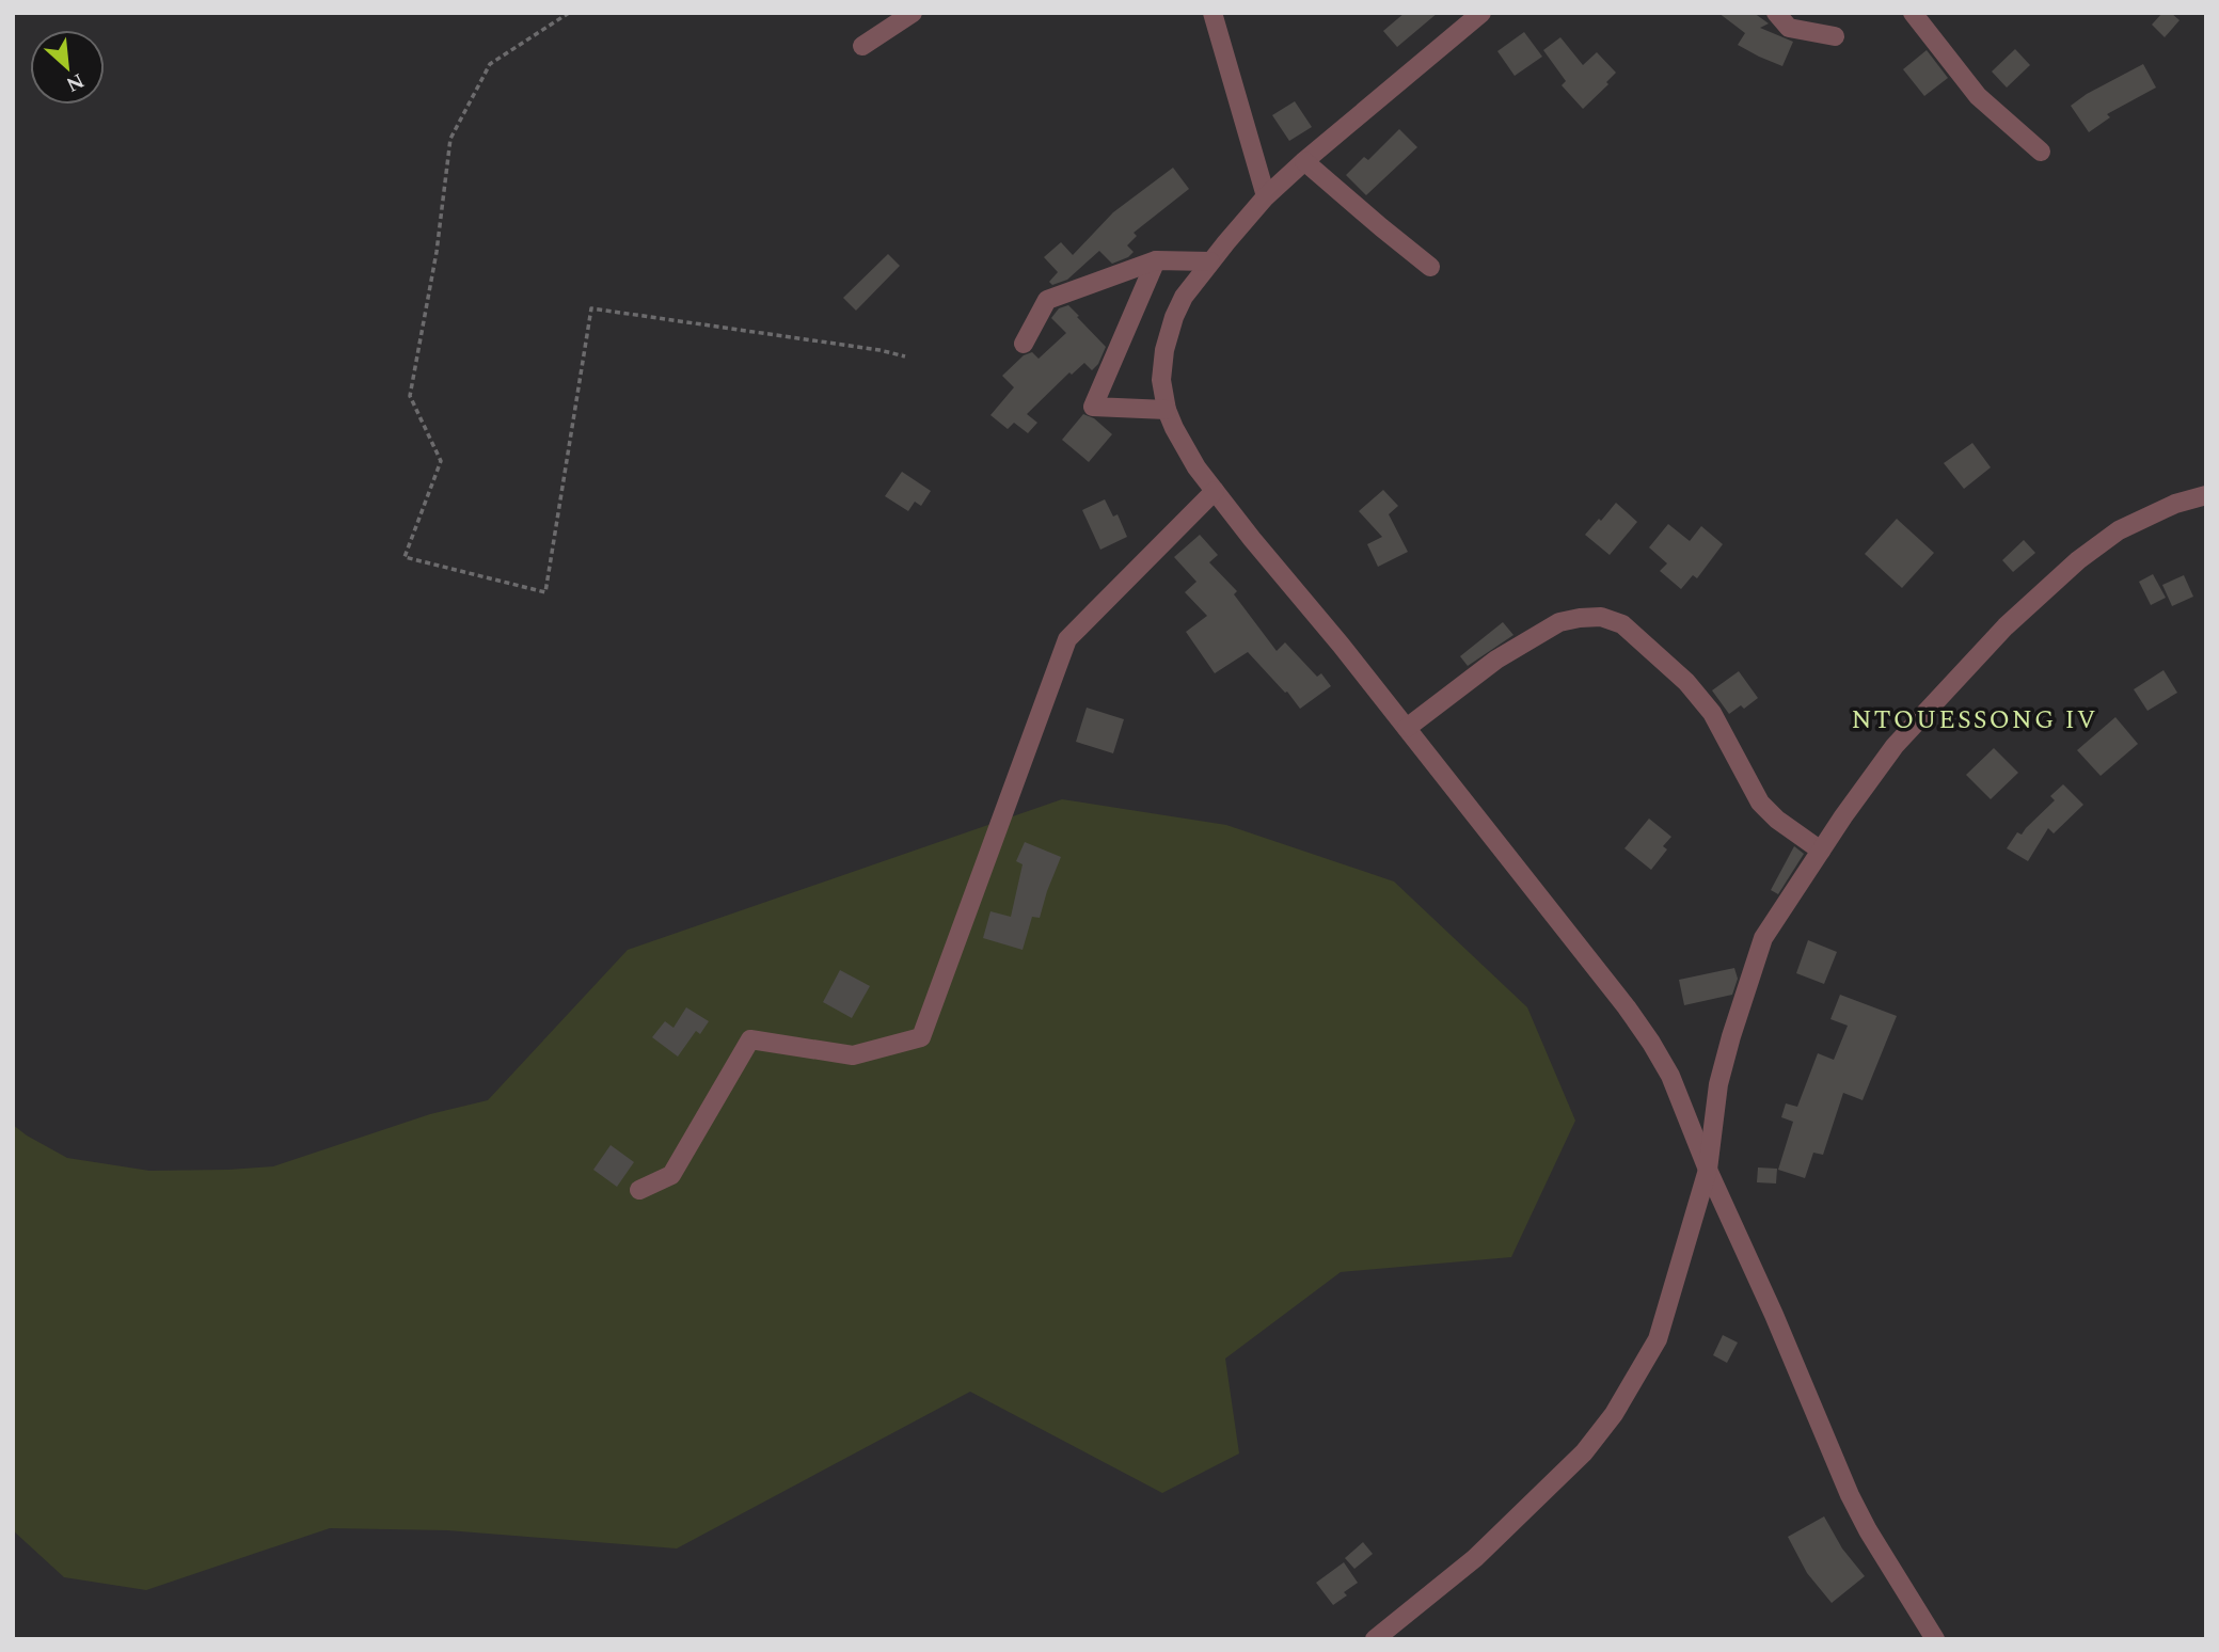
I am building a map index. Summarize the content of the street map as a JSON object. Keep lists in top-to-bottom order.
{
  "districts": ["NTOUESSONG IV"],
  "north": "bottom right"
}
